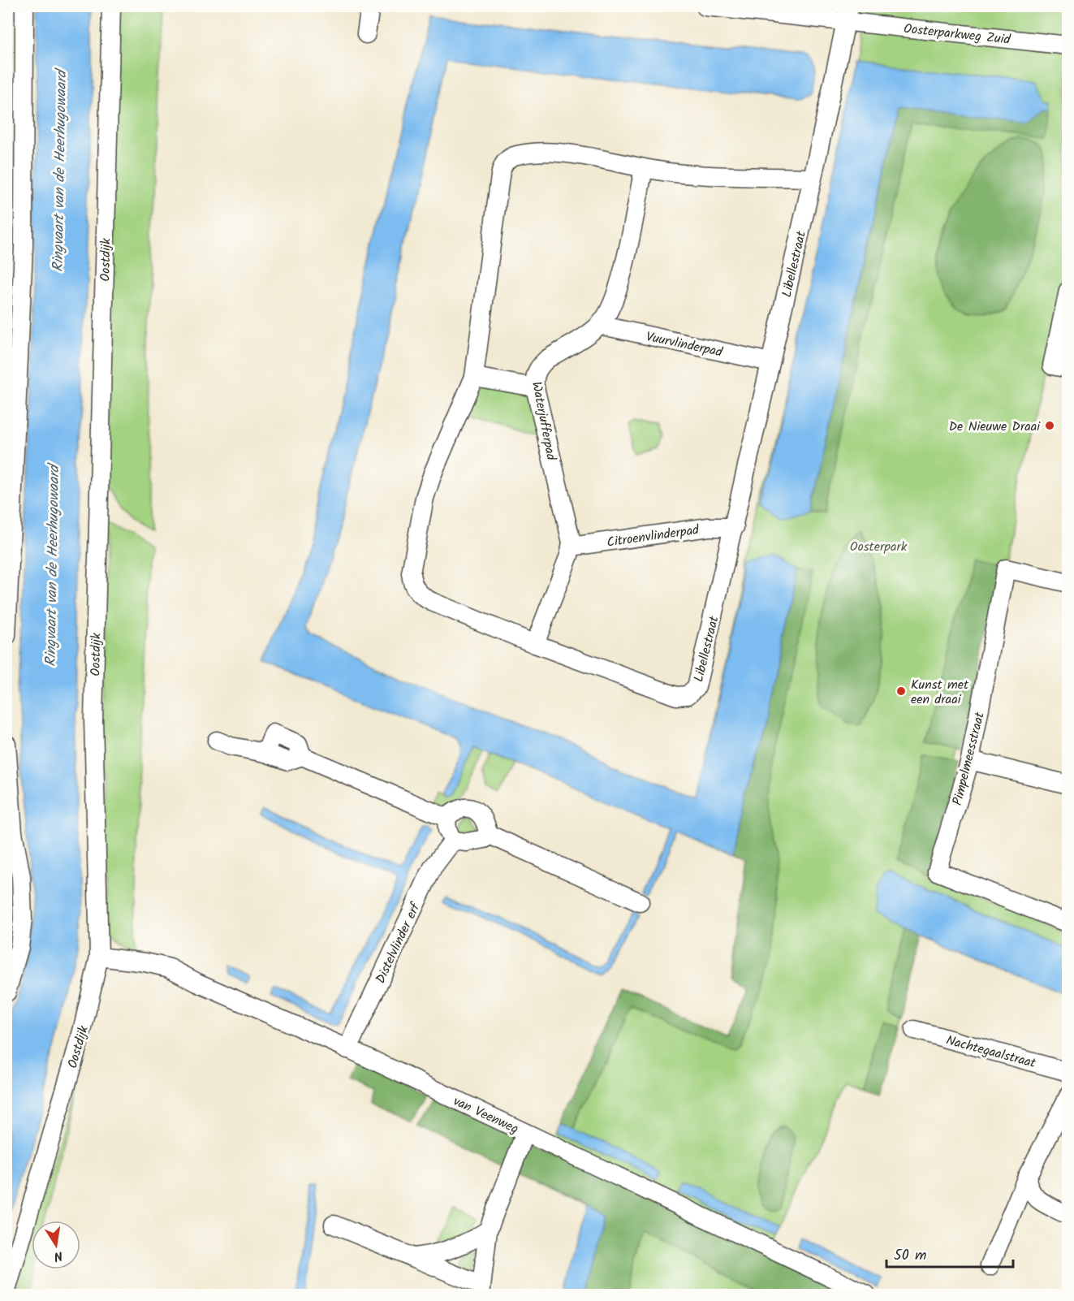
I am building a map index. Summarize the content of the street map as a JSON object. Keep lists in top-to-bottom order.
{
  "streets": {
    "street": [
      "Oosterparkweg Zuid",
      "Oostdijk",
      "Libellestraat",
      "Vuurvlinderpad",
      "Waterjufferpad",
      "Citroenvlinderpad",
      "Pimpelmeesstraat",
      "Distelvlinder erf",
      "Nachtegaalstraat",
      "van Veenweg"
    ]
  },
  "crossings": [
    ["Oosterparkweg Zuid", "Libellestraat"],
    ["Oostdijk", "van Veenweg"],
    ["Libellestraat", "Vuurvlinderpad"],
    ["Libellestraat", "Waterjufferpad"],
    ["Libellestraat", "Citroenvlinderpad"],
    ["Vuurvlinderpad", "Waterjufferpad"],
    ["Waterjufferpad", "Citroenvlinderpad"],
    ["Distelvlinder erf", "van Veenweg"]
  ],
  "water": ["Ringvaart van de Heerhugowaard"],
  "parks": ["Oosterpark"],
  "places": ["De Nieuwe Draai", "Kunst met een draai"],
  "scale_bar": "50 m",
  "north": "bottom"
}
